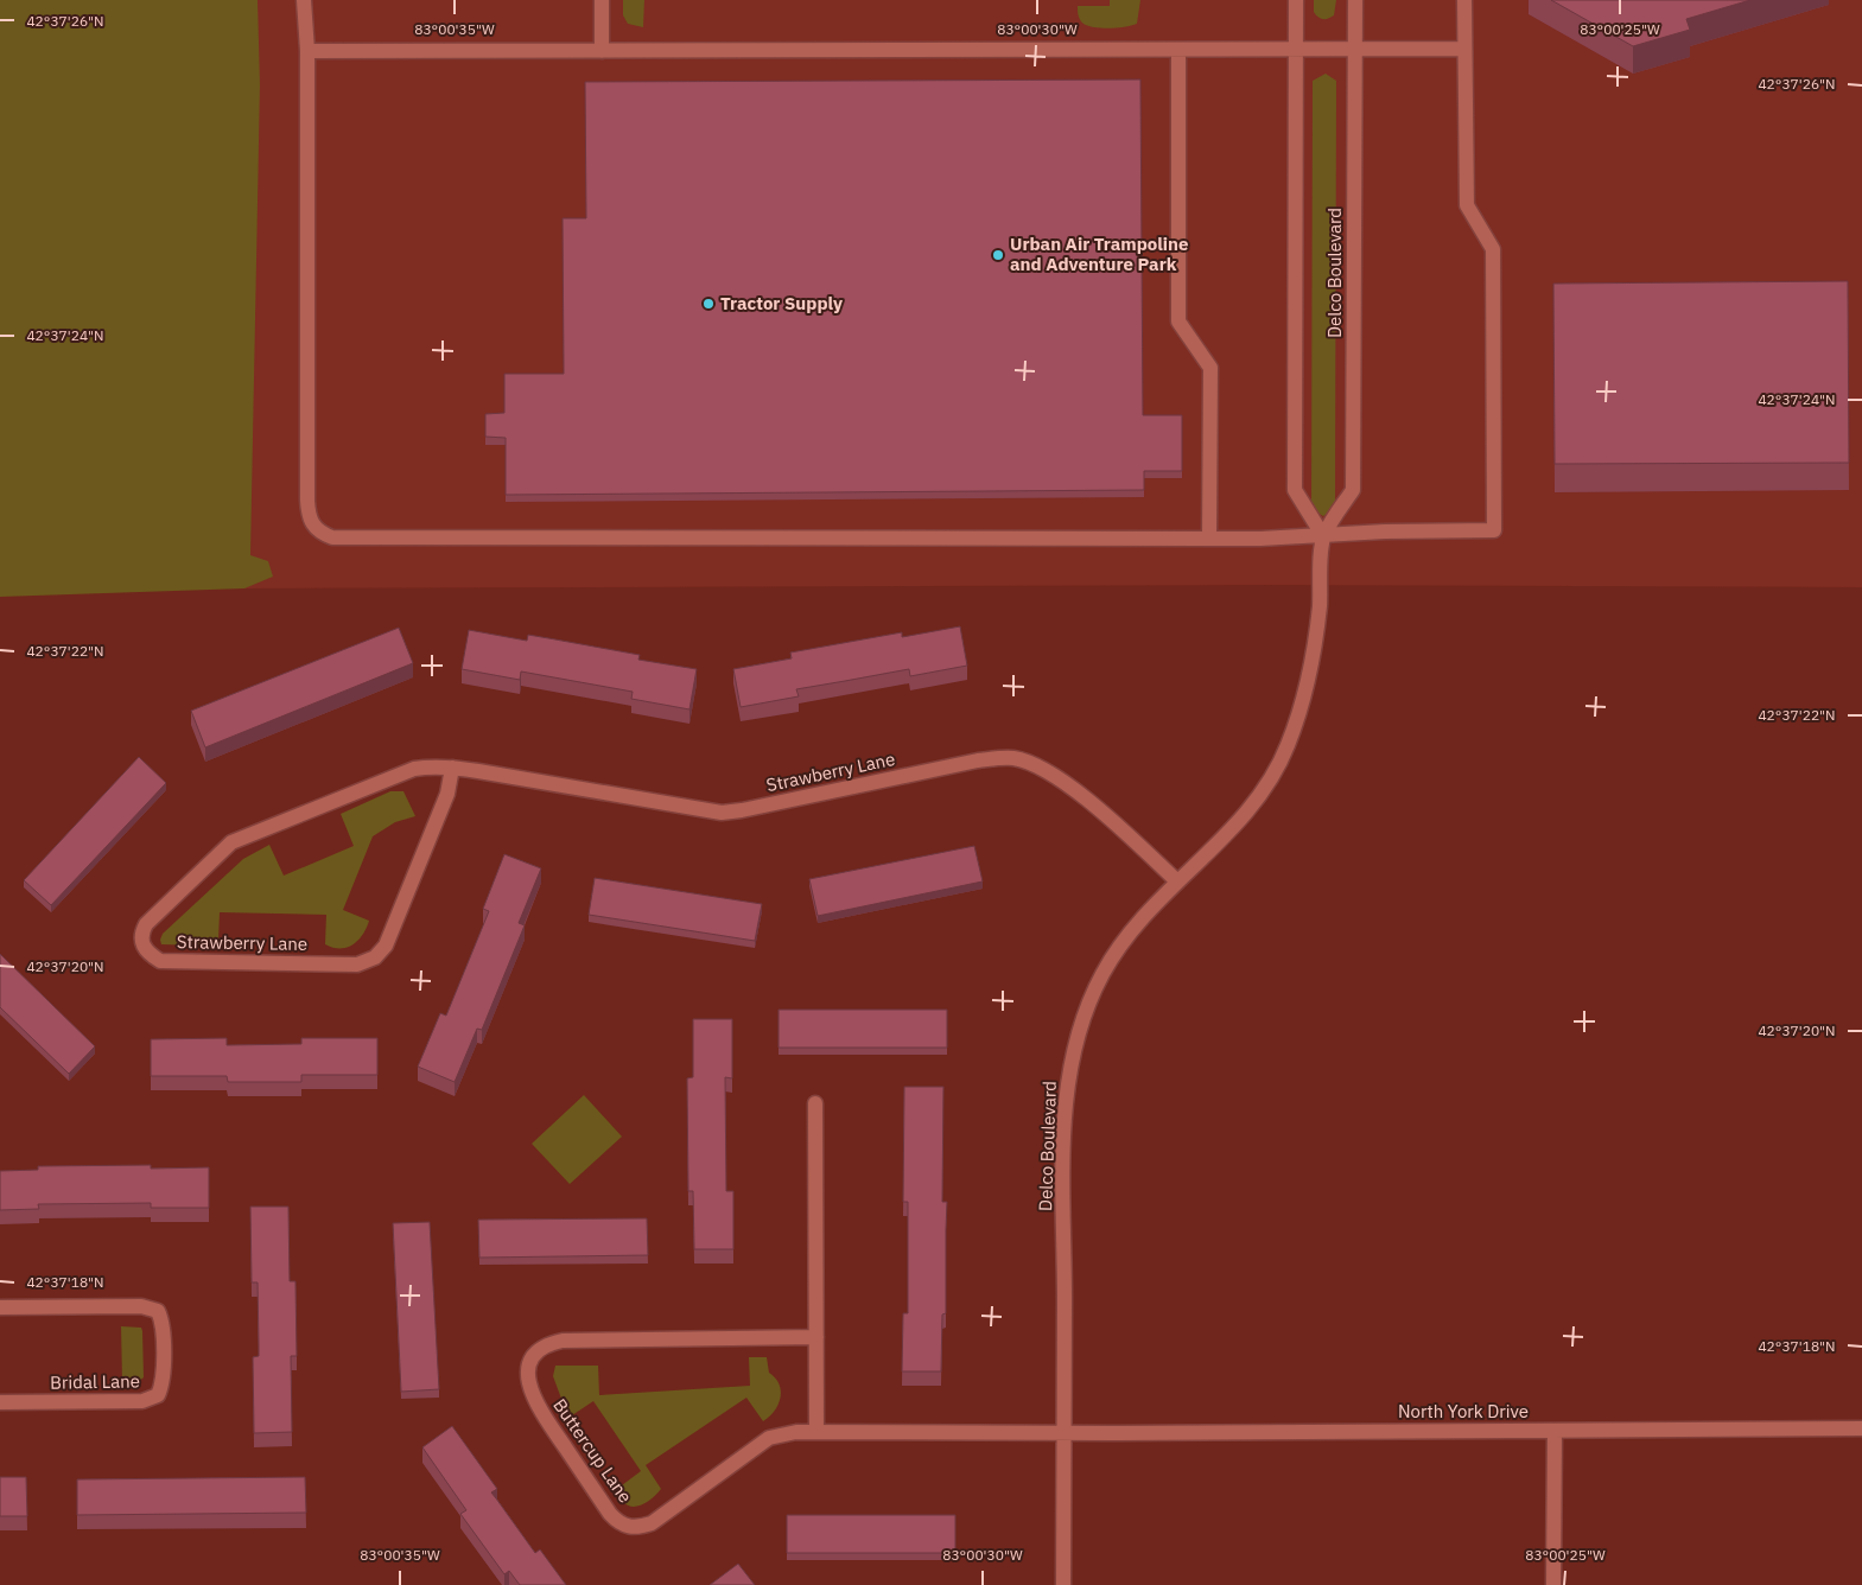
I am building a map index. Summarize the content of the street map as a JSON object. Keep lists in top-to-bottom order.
{
  "streets": {
    "street": [
      "Delco Boulevard",
      "Strawberry Lane",
      "Bridal Lane",
      "North York Drive",
      "Buttercup Lane"
    ]
  },
  "crossings": [
    ["Delco Boulevard", "Strawberry Lane"],
    ["Delco Boulevard", "North York Drive"],
    ["Delco Boulevard", "Buttercup Lane"],
    ["North York Drive", "Buttercup Lane"]
  ],
  "places": ["Urban Air Trampoline and Adventure Park", "Tractor Supply"],
  "coordinates": [
    "42°37'26\"N",
    "83°00'35\"W",
    "83°00'30\"W",
    "83°00'25\"W",
    "42°37'24\"N",
    "42°37'22\"N",
    "42°37'20\"N",
    "42°37'18\"N"
  ]
}
